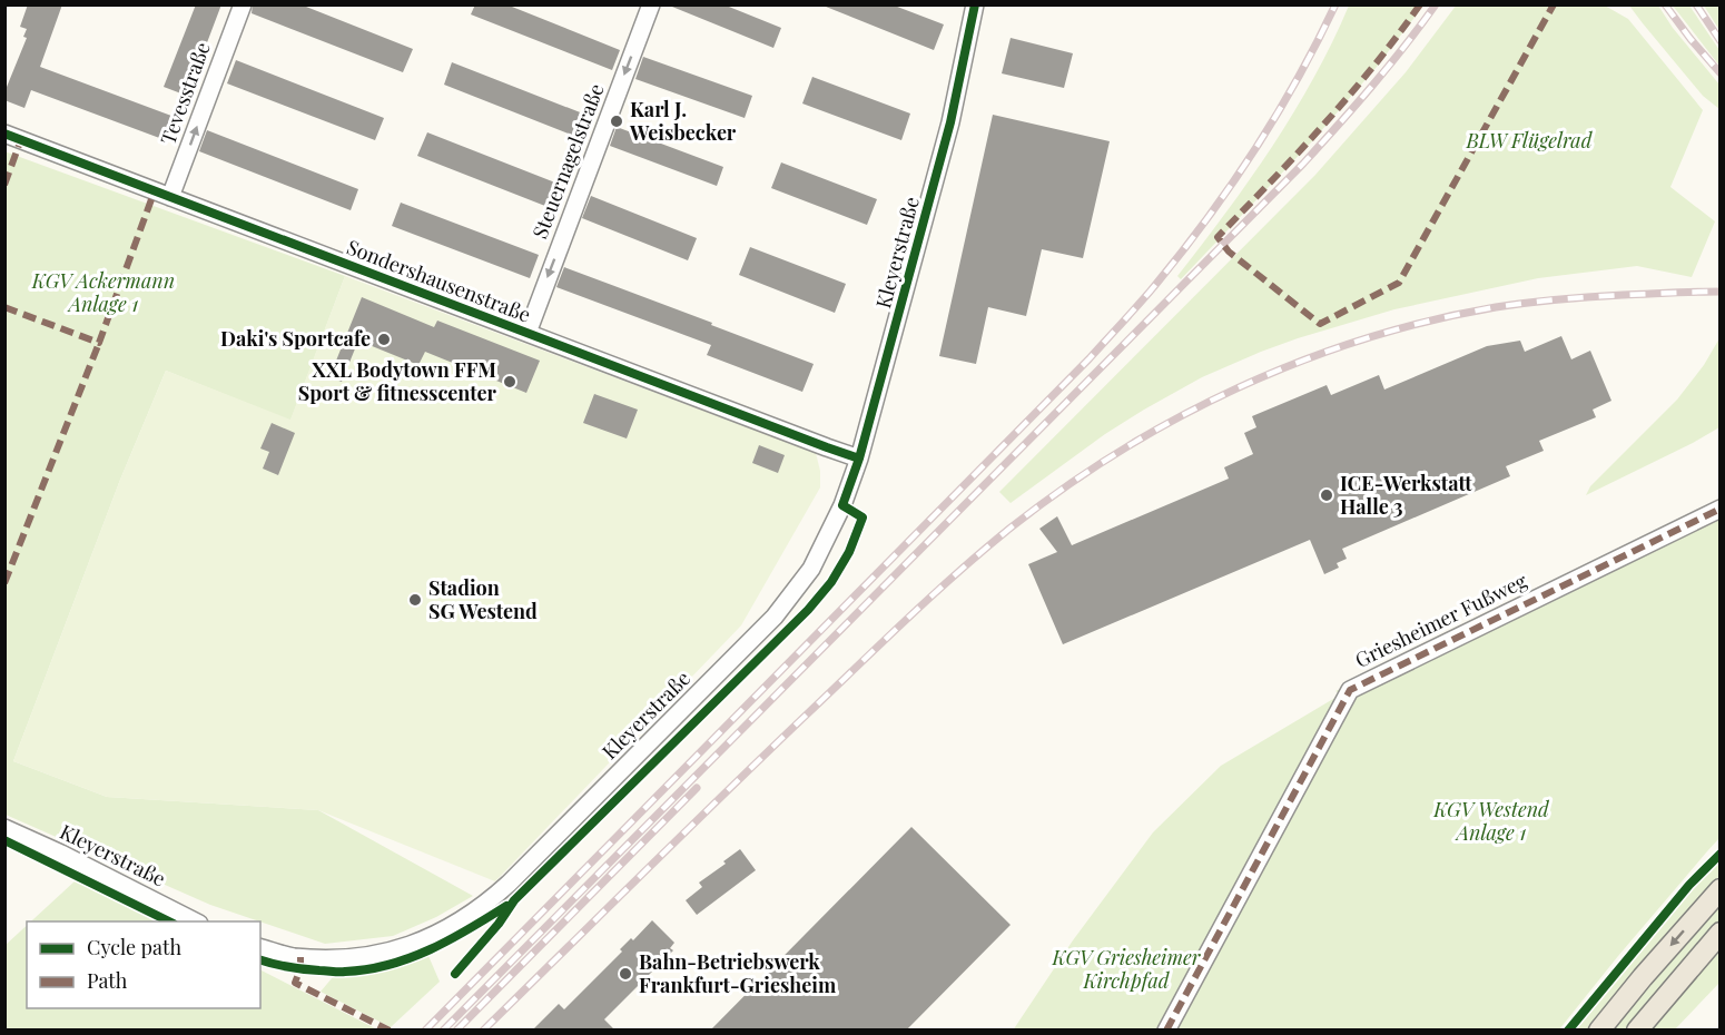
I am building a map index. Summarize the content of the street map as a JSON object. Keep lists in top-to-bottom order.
{
  "streets": {
    "street": [
      "Tevesstraße",
      "Steuernagelstraße",
      "Kleyerstraße",
      "Sondershausenstraße",
      "Griesheimer Fußweg"
    ]
  },
  "crossings": [
    ["Tevesstraße", "Sondershausenstraße"],
    ["Steuernagelstraße", "Sondershausenstraße"],
    ["Kleyerstraße", "Sondershausenstraße"]
  ],
  "one_way": ["Tevesstraße", "Steuernagelstraße"],
  "parks": [
    "BLW Flügelrad",
    "KGV Ackermann Anlage 1",
    "KGV Westend Anlage 1",
    "KGV Griesheimer Kirchpfad"
  ],
  "places": [
    "Karl J. Weisbecker",
    "Daki's Sportcafe",
    "XXL Bodytown FFM Sport & fitnesscenter",
    "ICE-Werkstatt Halle 3",
    "Stadion SG Westend",
    "Bahn-Betriebswerk Frankfurt-Griesheim"
  ],
  "legend": ["Cycle path", "Path"]
}
